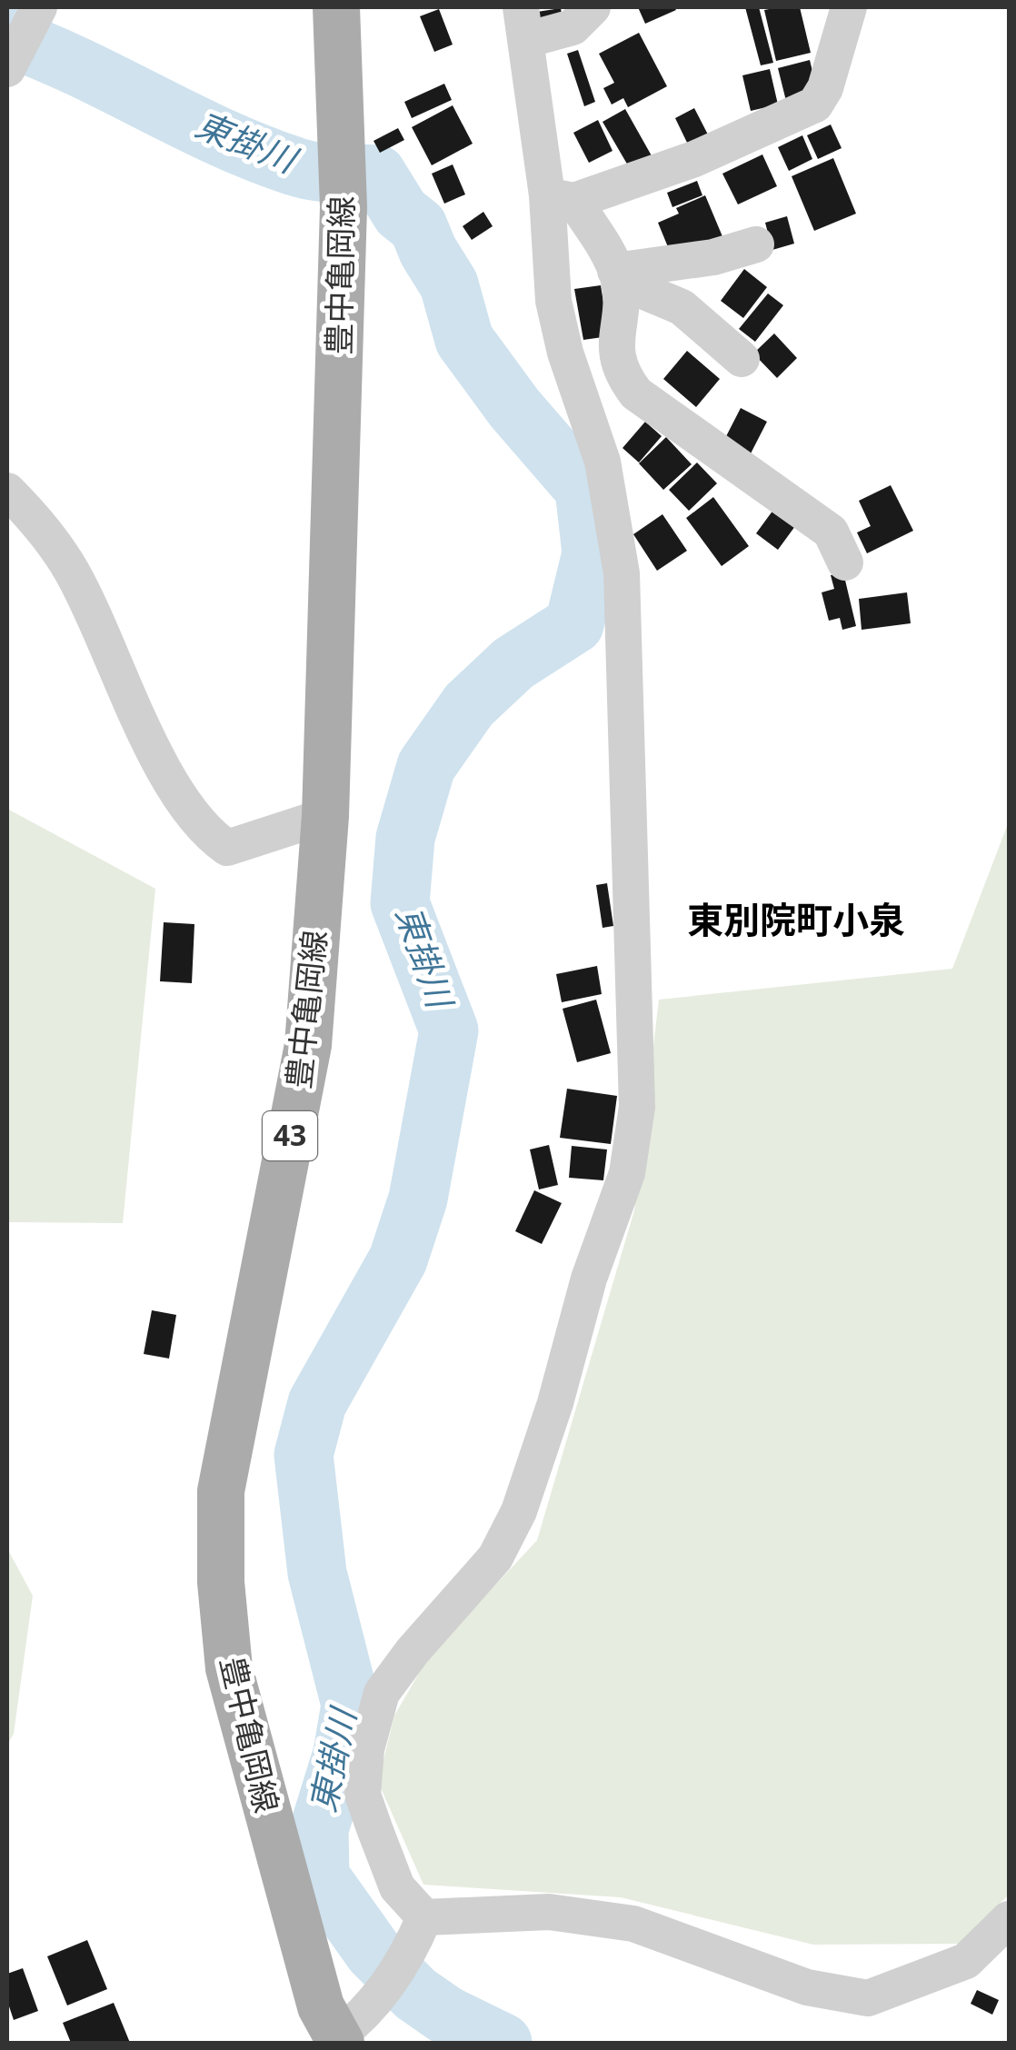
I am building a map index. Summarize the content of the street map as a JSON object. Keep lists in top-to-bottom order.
{
  "streets": {
    "main road": ["豊中亀岡線", "43"]
  },
  "districts": ["東別院町小泉"],
  "water": ["東掛川"]
}
